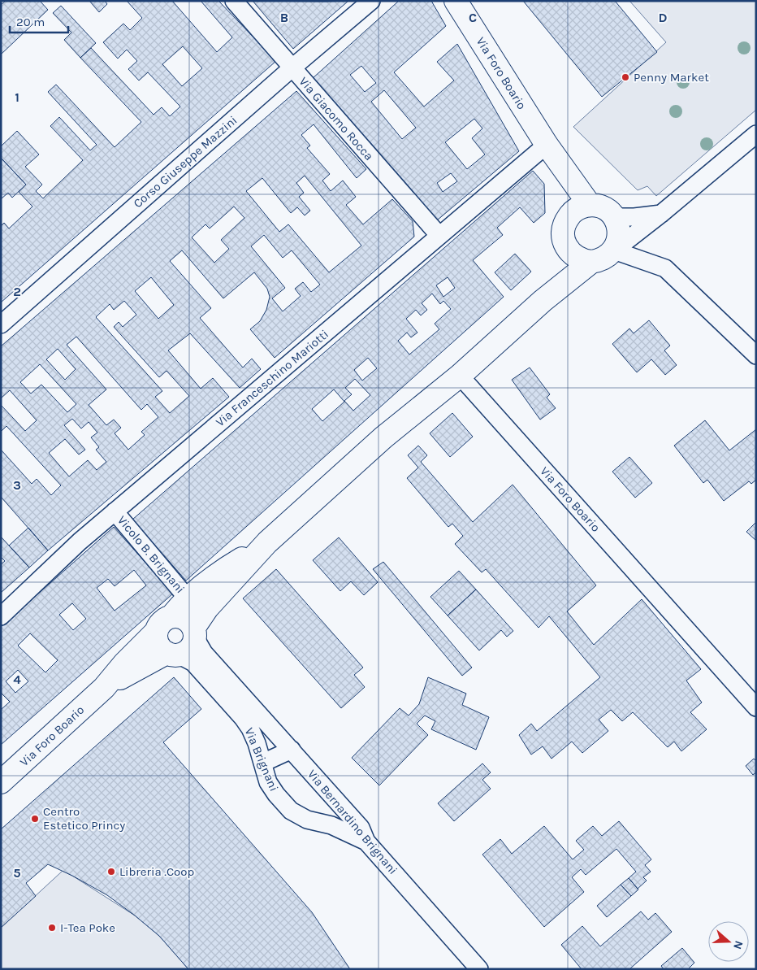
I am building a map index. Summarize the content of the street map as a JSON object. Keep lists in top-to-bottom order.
{
  "streets": {
    "street": [
      "Via Foro Boario",
      "Via Giacomo Rocca",
      "Corso Giuseppe Mazzini",
      "Via Franceschino Mariotti",
      "Vicolo B. Brignani",
      "Via Brignani",
      "Via Bernardino Brignani"
    ]
  },
  "crossings": [
    ["Via Foro Boario", "Via Franceschino Mariotti"],
    ["Via Foro Boario", "Vicolo B. Brignani"],
    ["Via Foro Boario", "Via Brignani"],
    ["Via Foro Boario", "Via Bernardino Brignani"],
    ["Via Giacomo Rocca", "Corso Giuseppe Mazzini"],
    ["Via Giacomo Rocca", "Via Franceschino Mariotti"],
    ["Via Franceschino Mariotti", "Vicolo B. Brignani"],
    ["Via Brignani", "Via Bernardino Brignani"]
  ],
  "places": [
    "Penny Market",
    "Centro Estetico Princy",
    "Libreria .Coop",
    "I-Tea Poke"
  ],
  "scale_bar": "20 m",
  "north": "right",
  "grid": {
    "columns": ["B", "C", "D"],
    "rows": [
      "1",
      "2",
      "3",
      "4",
      "5"
    ]
  }
}
